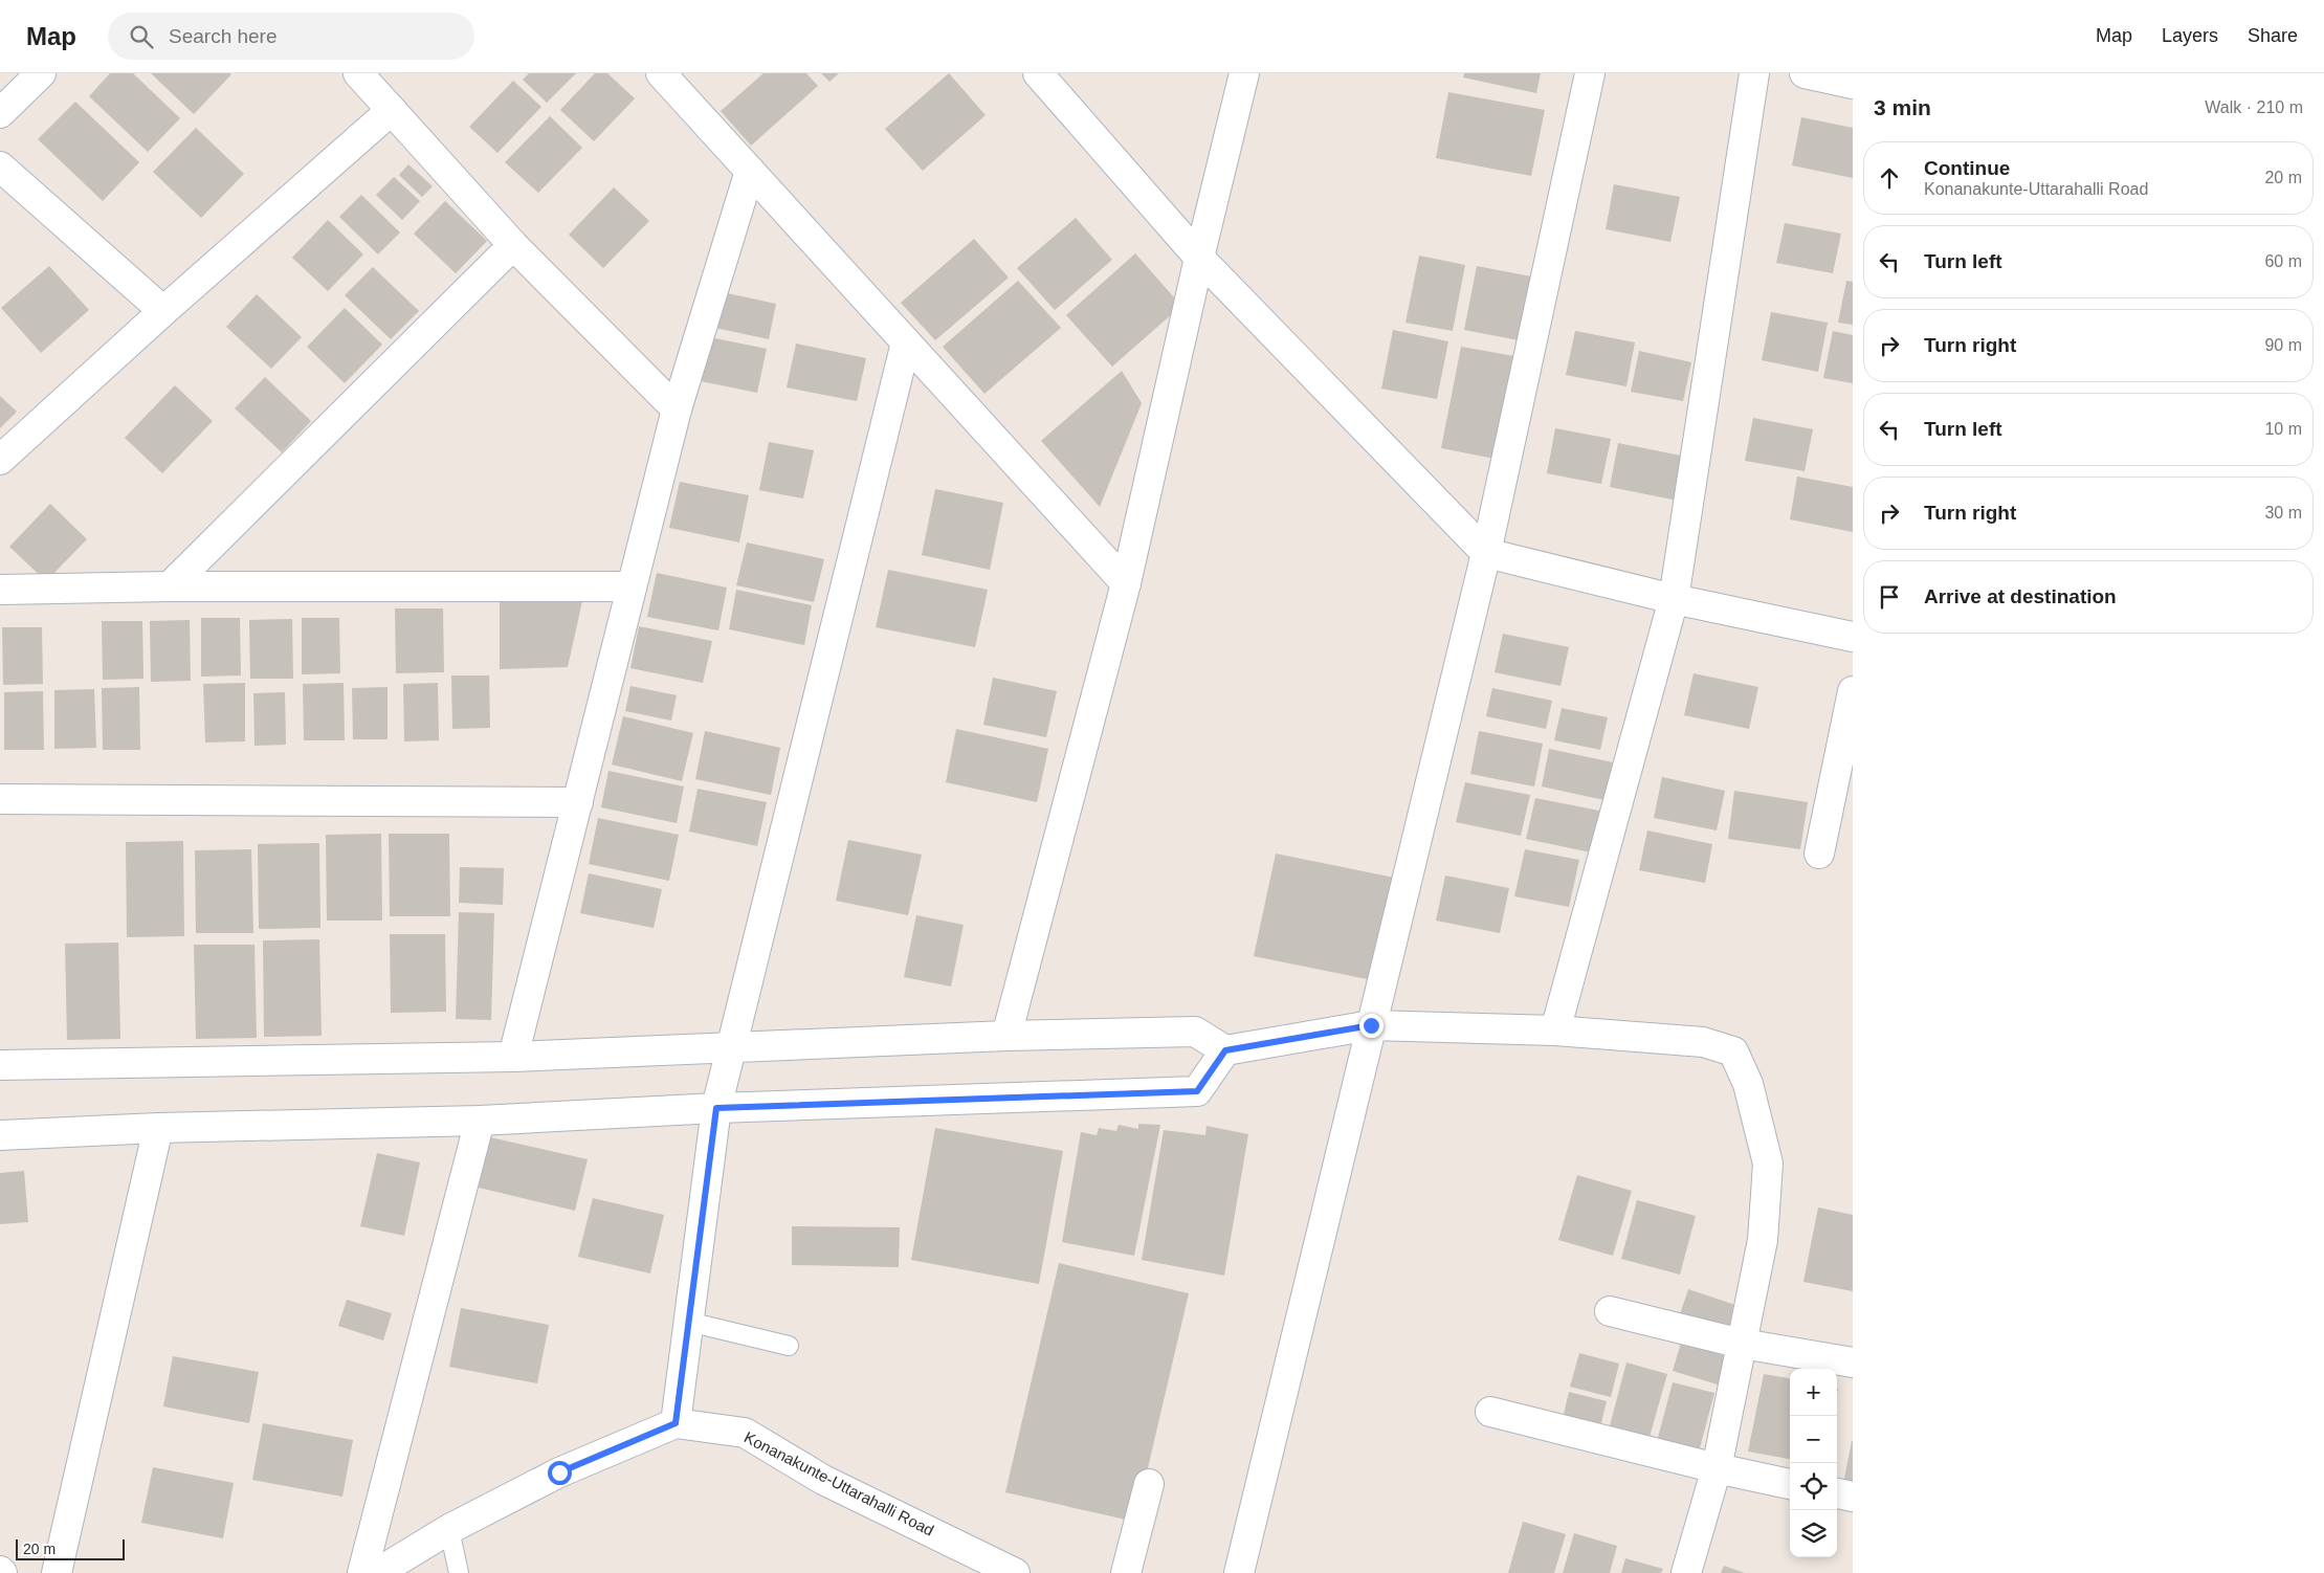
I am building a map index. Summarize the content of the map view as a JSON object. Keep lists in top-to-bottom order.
{
  "streets": {
    "street": ["Konanakunte-Uttarahalli Road"]
  },
  "scale_bar": "20 m",
  "page": {
    "header": "Map",
    "search": "Search here",
    "nav": ["Map", "Layers", "Share"],
    "heading": ["3 min", "Walk · 210 m"],
    "list": [
      ["Continue", "Konanakunte-Uttarahalli Road", "20 m"],
      ["Turn left", "60 m"],
      ["Turn right", "90 m"],
      ["Turn left", "10 m"],
      ["Turn right", "30 m"],
      "Arrive at destination"
    ],
    "map_buttons": ["+", "−"],
    "scale": "20 m"
  }
}
